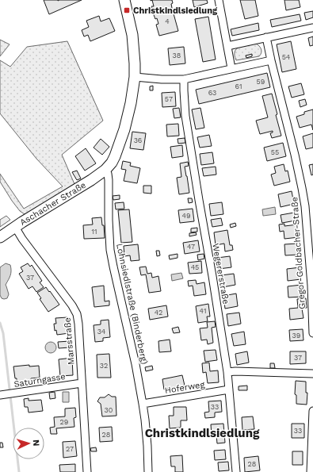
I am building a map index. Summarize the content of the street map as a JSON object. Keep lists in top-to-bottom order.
{
  "streets": {
    "street": [
      "Aschacher Straße",
      "Gregor-Goldbacher-Straße",
      "Wegererstraße",
      "Lohnsiedlstraße (Binderberg)",
      "Marsstraße",
      "Saturngasse",
      "Hoferweg"
    ]
  },
  "crossings": [
    ["Aschacher Straße", "Lohnsiedlstraße (Binderberg)"],
    ["Aschacher Straße", "Marsstraße"],
    ["Wegererstraße", "Hoferweg"],
    ["Lohnsiedlstraße (Binderberg)", "Hoferweg"],
    ["Marsstraße", "Saturngasse"]
  ],
  "districts": ["Christkindlsiedlung"],
  "places": {
    "transit": ["Christkindlsiedlung"]
  },
  "house_numbers": [
    "4",
    "38",
    "54",
    "59",
    "61",
    "63",
    "57",
    "36",
    "55",
    "49",
    "11",
    "47",
    "45",
    "37",
    "41",
    "42",
    "34",
    "39",
    "37",
    "32",
    "33",
    "30",
    "29",
    "33",
    "28",
    "27",
    "28"
  ],
  "north": "right"
}
